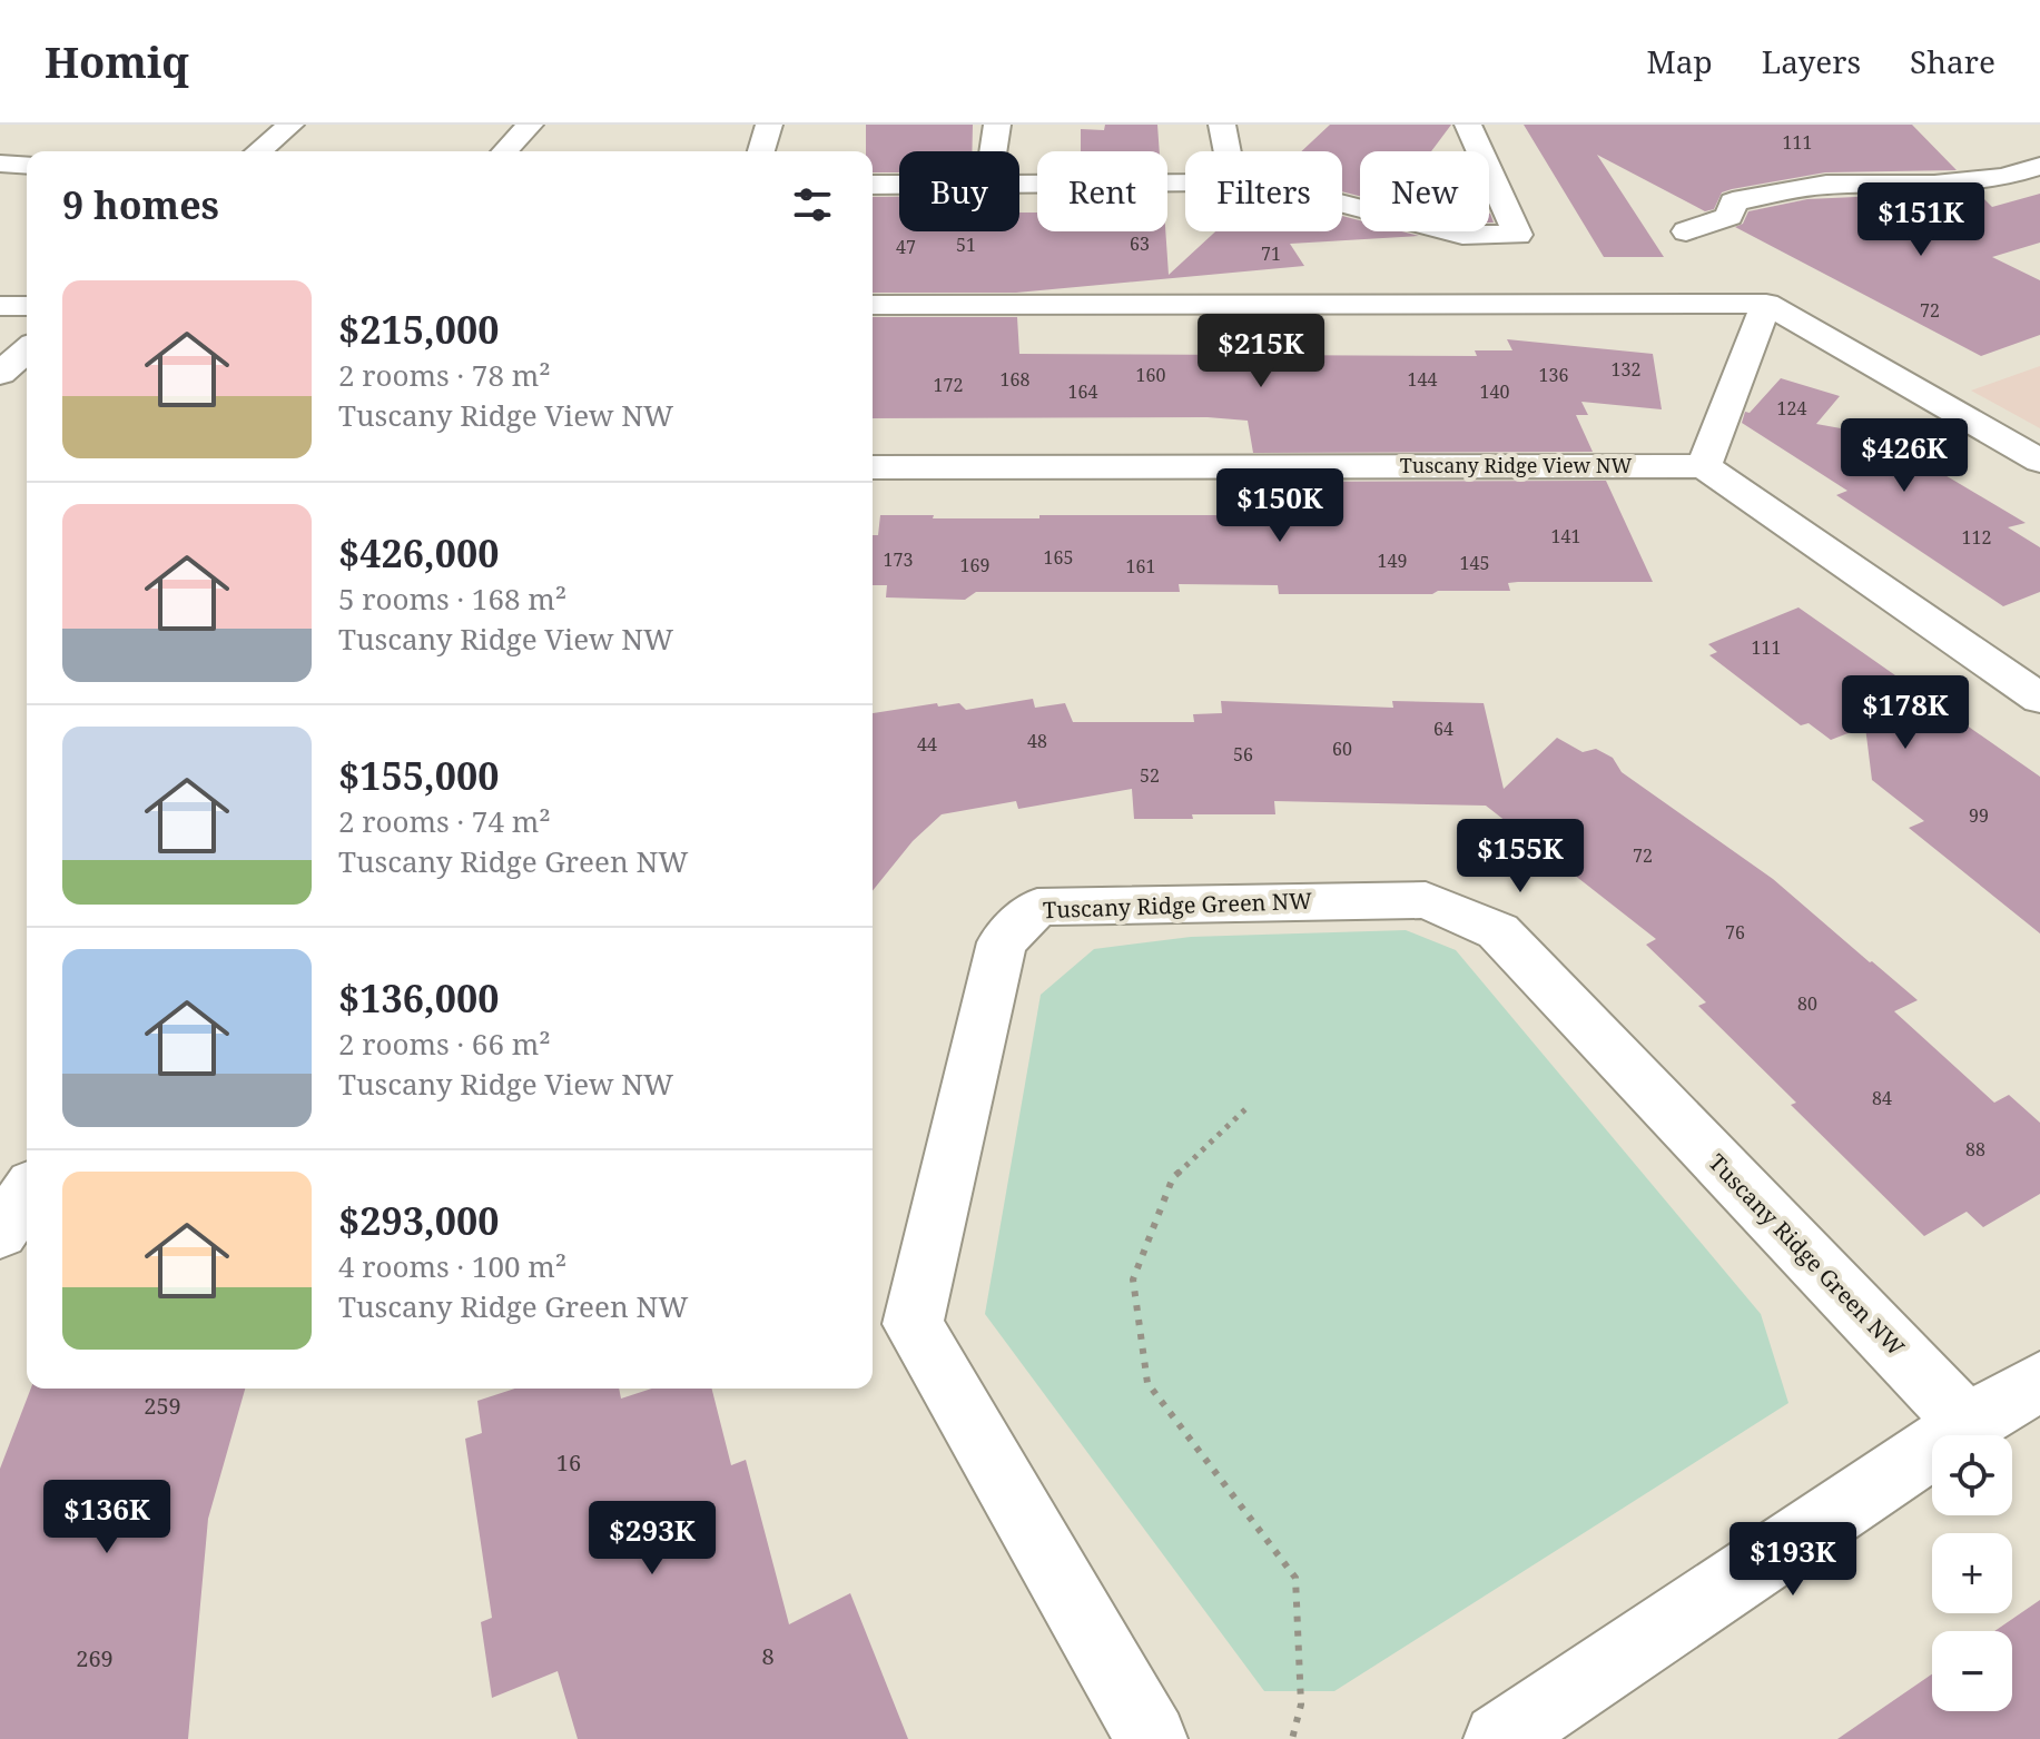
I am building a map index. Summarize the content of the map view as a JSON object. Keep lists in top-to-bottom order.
{
  "streets": {
    "street": ["Tuscany Ridge View NW", "Tuscany Ridge Green NW"]
  },
  "house_numbers": [
    "111",
    "63",
    "51",
    "47",
    "71",
    "72",
    "132",
    "160",
    "136",
    "168",
    "144",
    "172",
    "164",
    "140",
    "124",
    "141",
    "112",
    "165",
    "173",
    "149",
    "145",
    "169",
    "161",
    "111",
    "64",
    "48",
    "44",
    "60",
    "56",
    "52",
    "99",
    "72",
    "76",
    "80",
    "84",
    "88",
    "259",
    "16",
    "8",
    "269"
  ],
  "page": {
    "header": "Homiq",
    "nav": ["Map", "Layers", "Share"],
    "chip": [
      "Buy",
      "Rent",
      "Filters",
      "New"
    ],
    "heading": "9 homes",
    "price": [
      "$151K",
      "$215K",
      "$426K",
      "$150K",
      "$178K",
      "$155K",
      "$136K",
      "$293K",
      "$193K"
    ],
    "list": [
      {
        "name": "$215,000",
        "note": "2 rooms · 78 m² · Tuscany Ridge View NW"
      },
      {
        "name": "$426,000",
        "note": "5 rooms · 168 m² · Tuscany Ridge View NW"
      },
      {
        "name": "$155,000",
        "note": "2 rooms · 74 m² · Tuscany Ridge Green NW"
      },
      {
        "name": "$136,000",
        "note": "2 rooms · 66 m² · Tuscany Ridge View NW"
      },
      {
        "name": "$293,000",
        "note": "4 rooms · 100 m² · Tuscany Ridge Green NW"
      }
    ],
    "map_buttons": ["+", "−"]
  }
}
